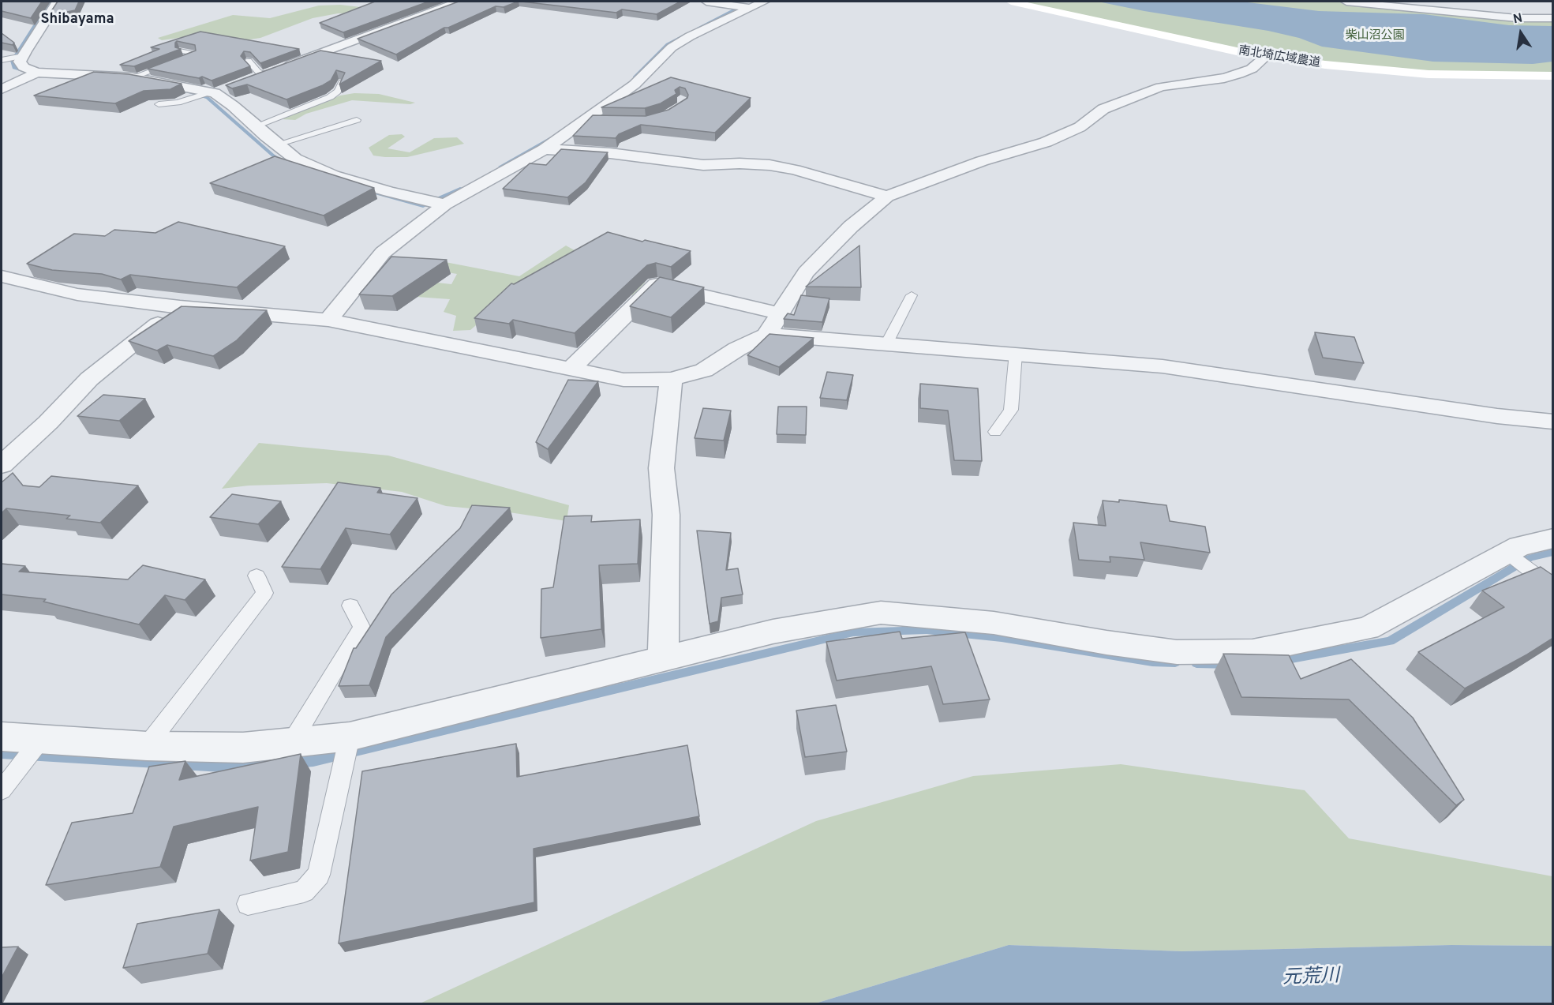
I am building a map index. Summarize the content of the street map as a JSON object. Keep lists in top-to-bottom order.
{
  "streets": {
    "street": ["南北埼広域農道"]
  },
  "districts": ["Shibayama"],
  "water": ["元荒川"],
  "parks": ["柴山沼公園"],
  "north": "top"
}
